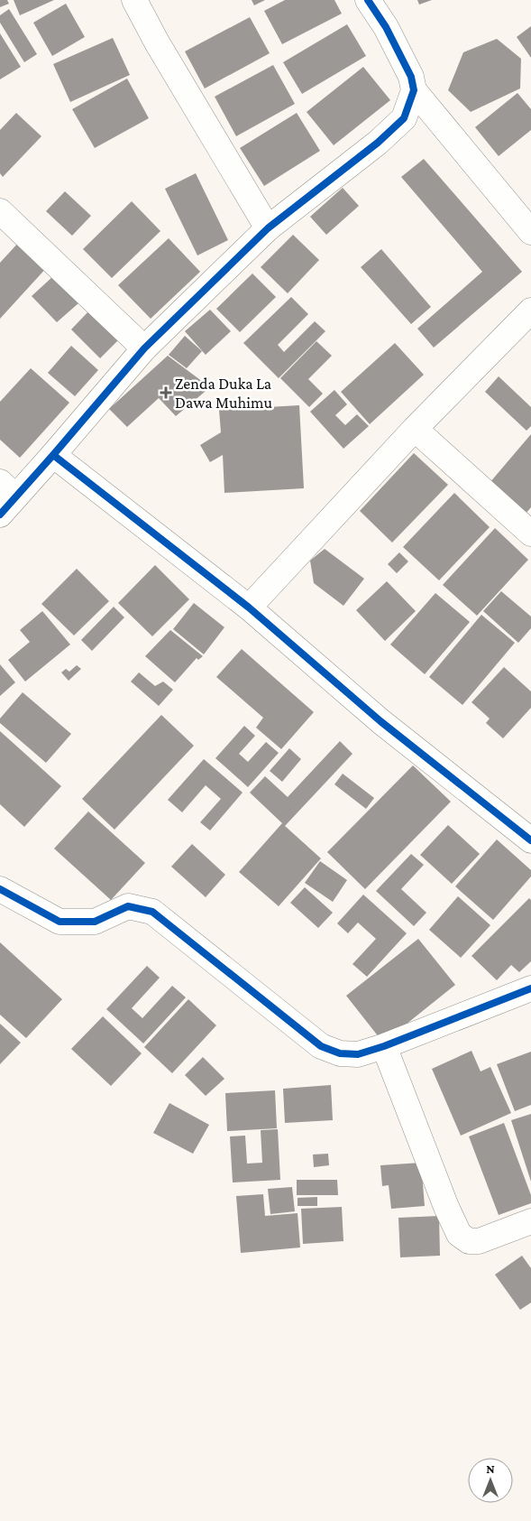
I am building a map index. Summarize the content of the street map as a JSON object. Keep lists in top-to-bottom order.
{
  "places": {
    "health": ["Zenda Duka La Dawa Muhimu"]
  },
  "north": "top"
}
